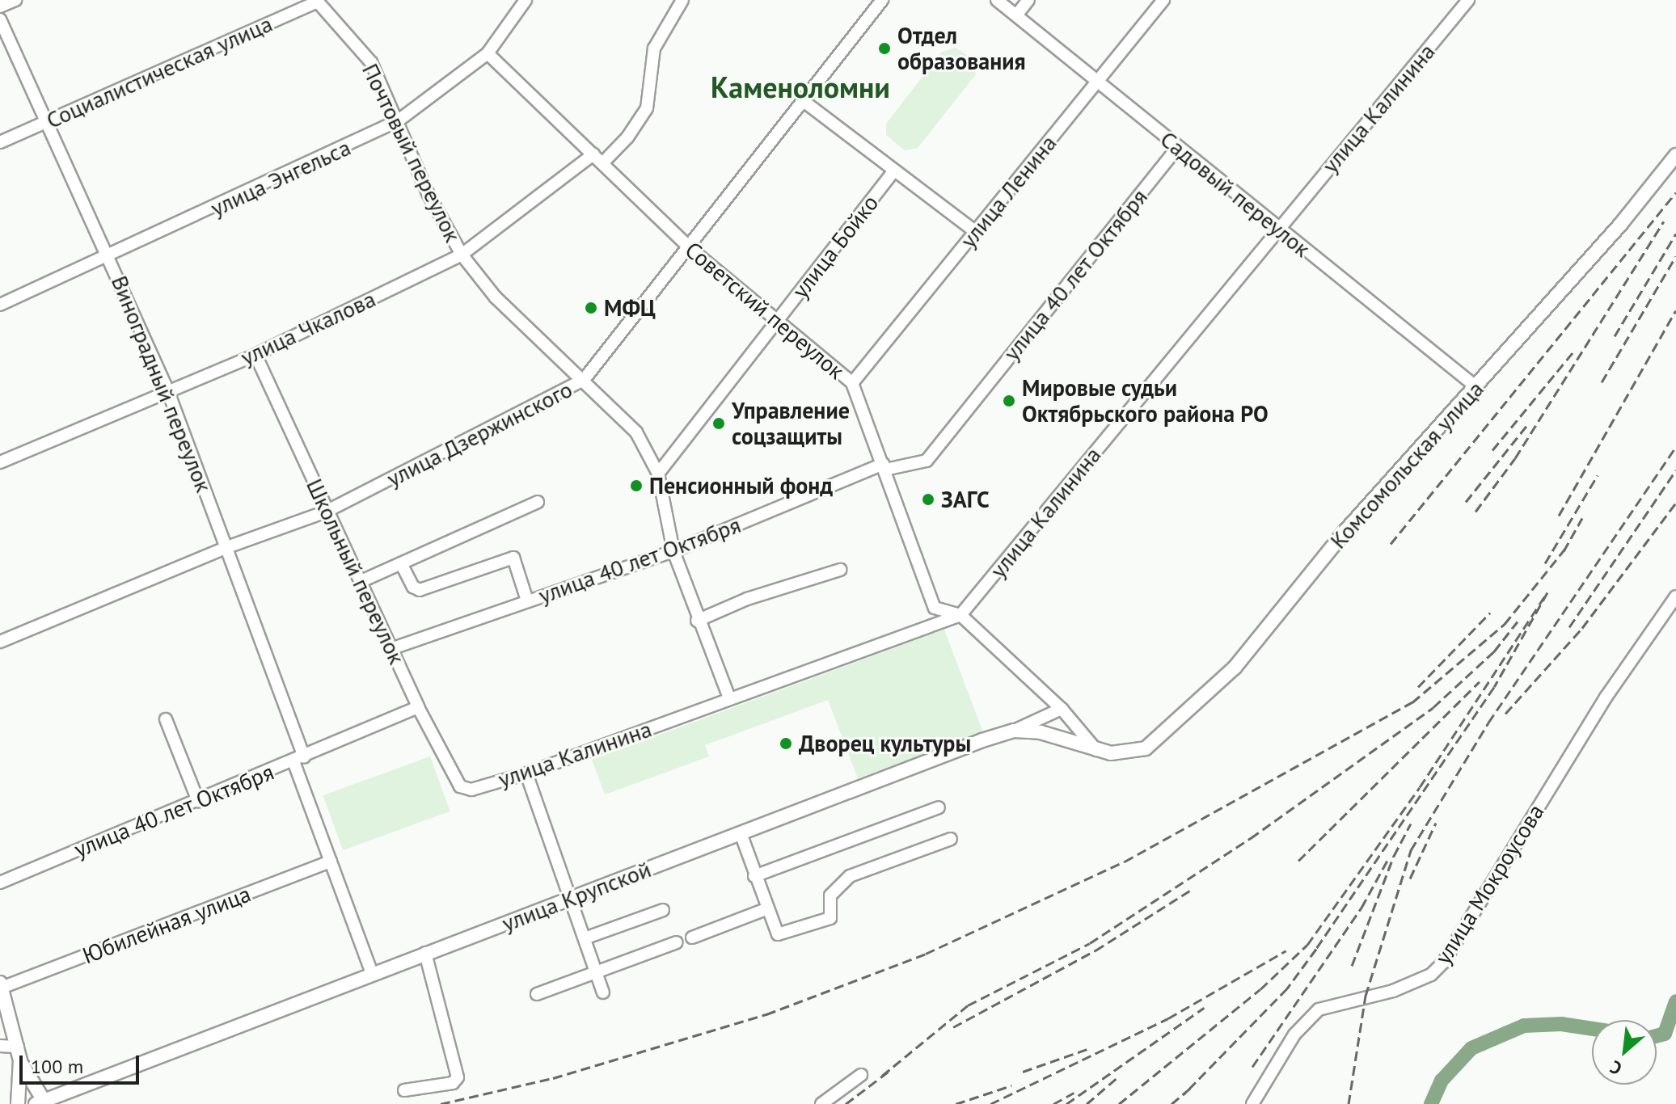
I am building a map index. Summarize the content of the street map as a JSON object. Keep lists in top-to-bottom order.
{
  "streets": {
    "main road": ["Комсомольская улица", "улица Крупской"],
    "street": [
      "Социалистическая улица",
      "улица Калинина",
      "Почтовый переулок",
      "улица Энгельса",
      "улица Ленина",
      "Садовый переулок",
      "улица Бойко",
      "улица 40 лет Октября",
      "Советский переулок",
      "улица Чкалова",
      "Виноградный переулок",
      "улица Дзержинского",
      "Школьный переулок",
      "улица Мокроусова",
      "Юбилейная улица"
    ]
  },
  "crossings": [
    ["Социалистическая улица", "Почтовый переулок"],
    ["Социалистическая улица", "Виноградный переулок"],
    ["улица Калинина", "Почтовый переулок"],
    ["улица Калинина", "Садовый переулок"],
    ["улица Калинина", "Советский переулок"],
    ["улица Калинина", "Школьный переулок"],
    ["Почтовый переулок", "улица Энгельса"],
    ["Почтовый переулок", "улица Бойко"],
    ["Почтовый переулок", "улица 40 лет Октября"],
    ["Почтовый переулок", "улица Чкалова"],
    ["Почтовый переулок", "улица Дзержинского"],
    ["улица Энгельса", "Советский переулок"],
    ["улица Энгельса", "Виноградный переулок"],
    ["улица Ленина", "Садовый переулок"],
    ["улица Ленина", "улица Бойко"],
    ["улица Ленина", "Советский переулок"],
    ["Садовый переулок", "улица 40 лет Октября"],
    ["Садовый переулок", "Комсомольская улица"],
    ["улица Бойко", "Советский переулок"],
    ["улица Бойко", "улица Дзержинского"],
    ["улица 40 лет Октября", "Советский переулок"],
    ["улица 40 лет Октября", "Виноградный переулок"],
    ["улица 40 лет Октября", "Школьный переулок"],
    ["Советский переулок", "улица Чкалова"],
    ["Советский переулок", "улица Дзержинского"],
    ["Советский переулок", "улица Крупской"],
    ["улица Чкалова", "Виноградный переулок"],
    ["улица Чкалова", "Школьный переулок"],
    ["Виноградный переулок", "улица Дзержинского"],
    ["Виноградный переулок", "улица Крупской"],
    ["Виноградный переулок", "Юбилейная улица"],
    ["улица Дзержинского", "Школьный переулок"],
    ["Комсомольская улица", "улица Крупской"]
  ],
  "districts": ["Каменоломни"],
  "places": [
    "Отдел образования",
    "МФЦ",
    "Мировые судьи Октябрьского района РО",
    "Управление соцзащиты",
    "Пенсионный фонд",
    "ЗАГС",
    "Дворец культуры"
  ],
  "scale_bar": "100 m",
  "north": "bottom left"
}
